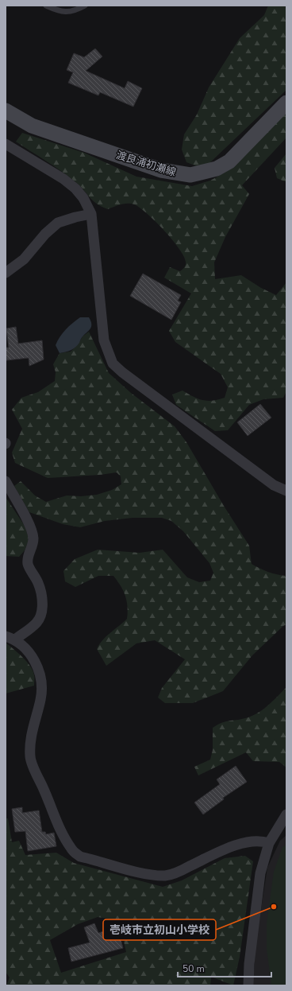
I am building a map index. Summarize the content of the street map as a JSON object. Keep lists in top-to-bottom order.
{
  "streets": {
    "main road": ["渡良浦初瀬線"]
  },
  "places": ["壱岐市立初山小学校"],
  "scale_bar": "50 m"
}
